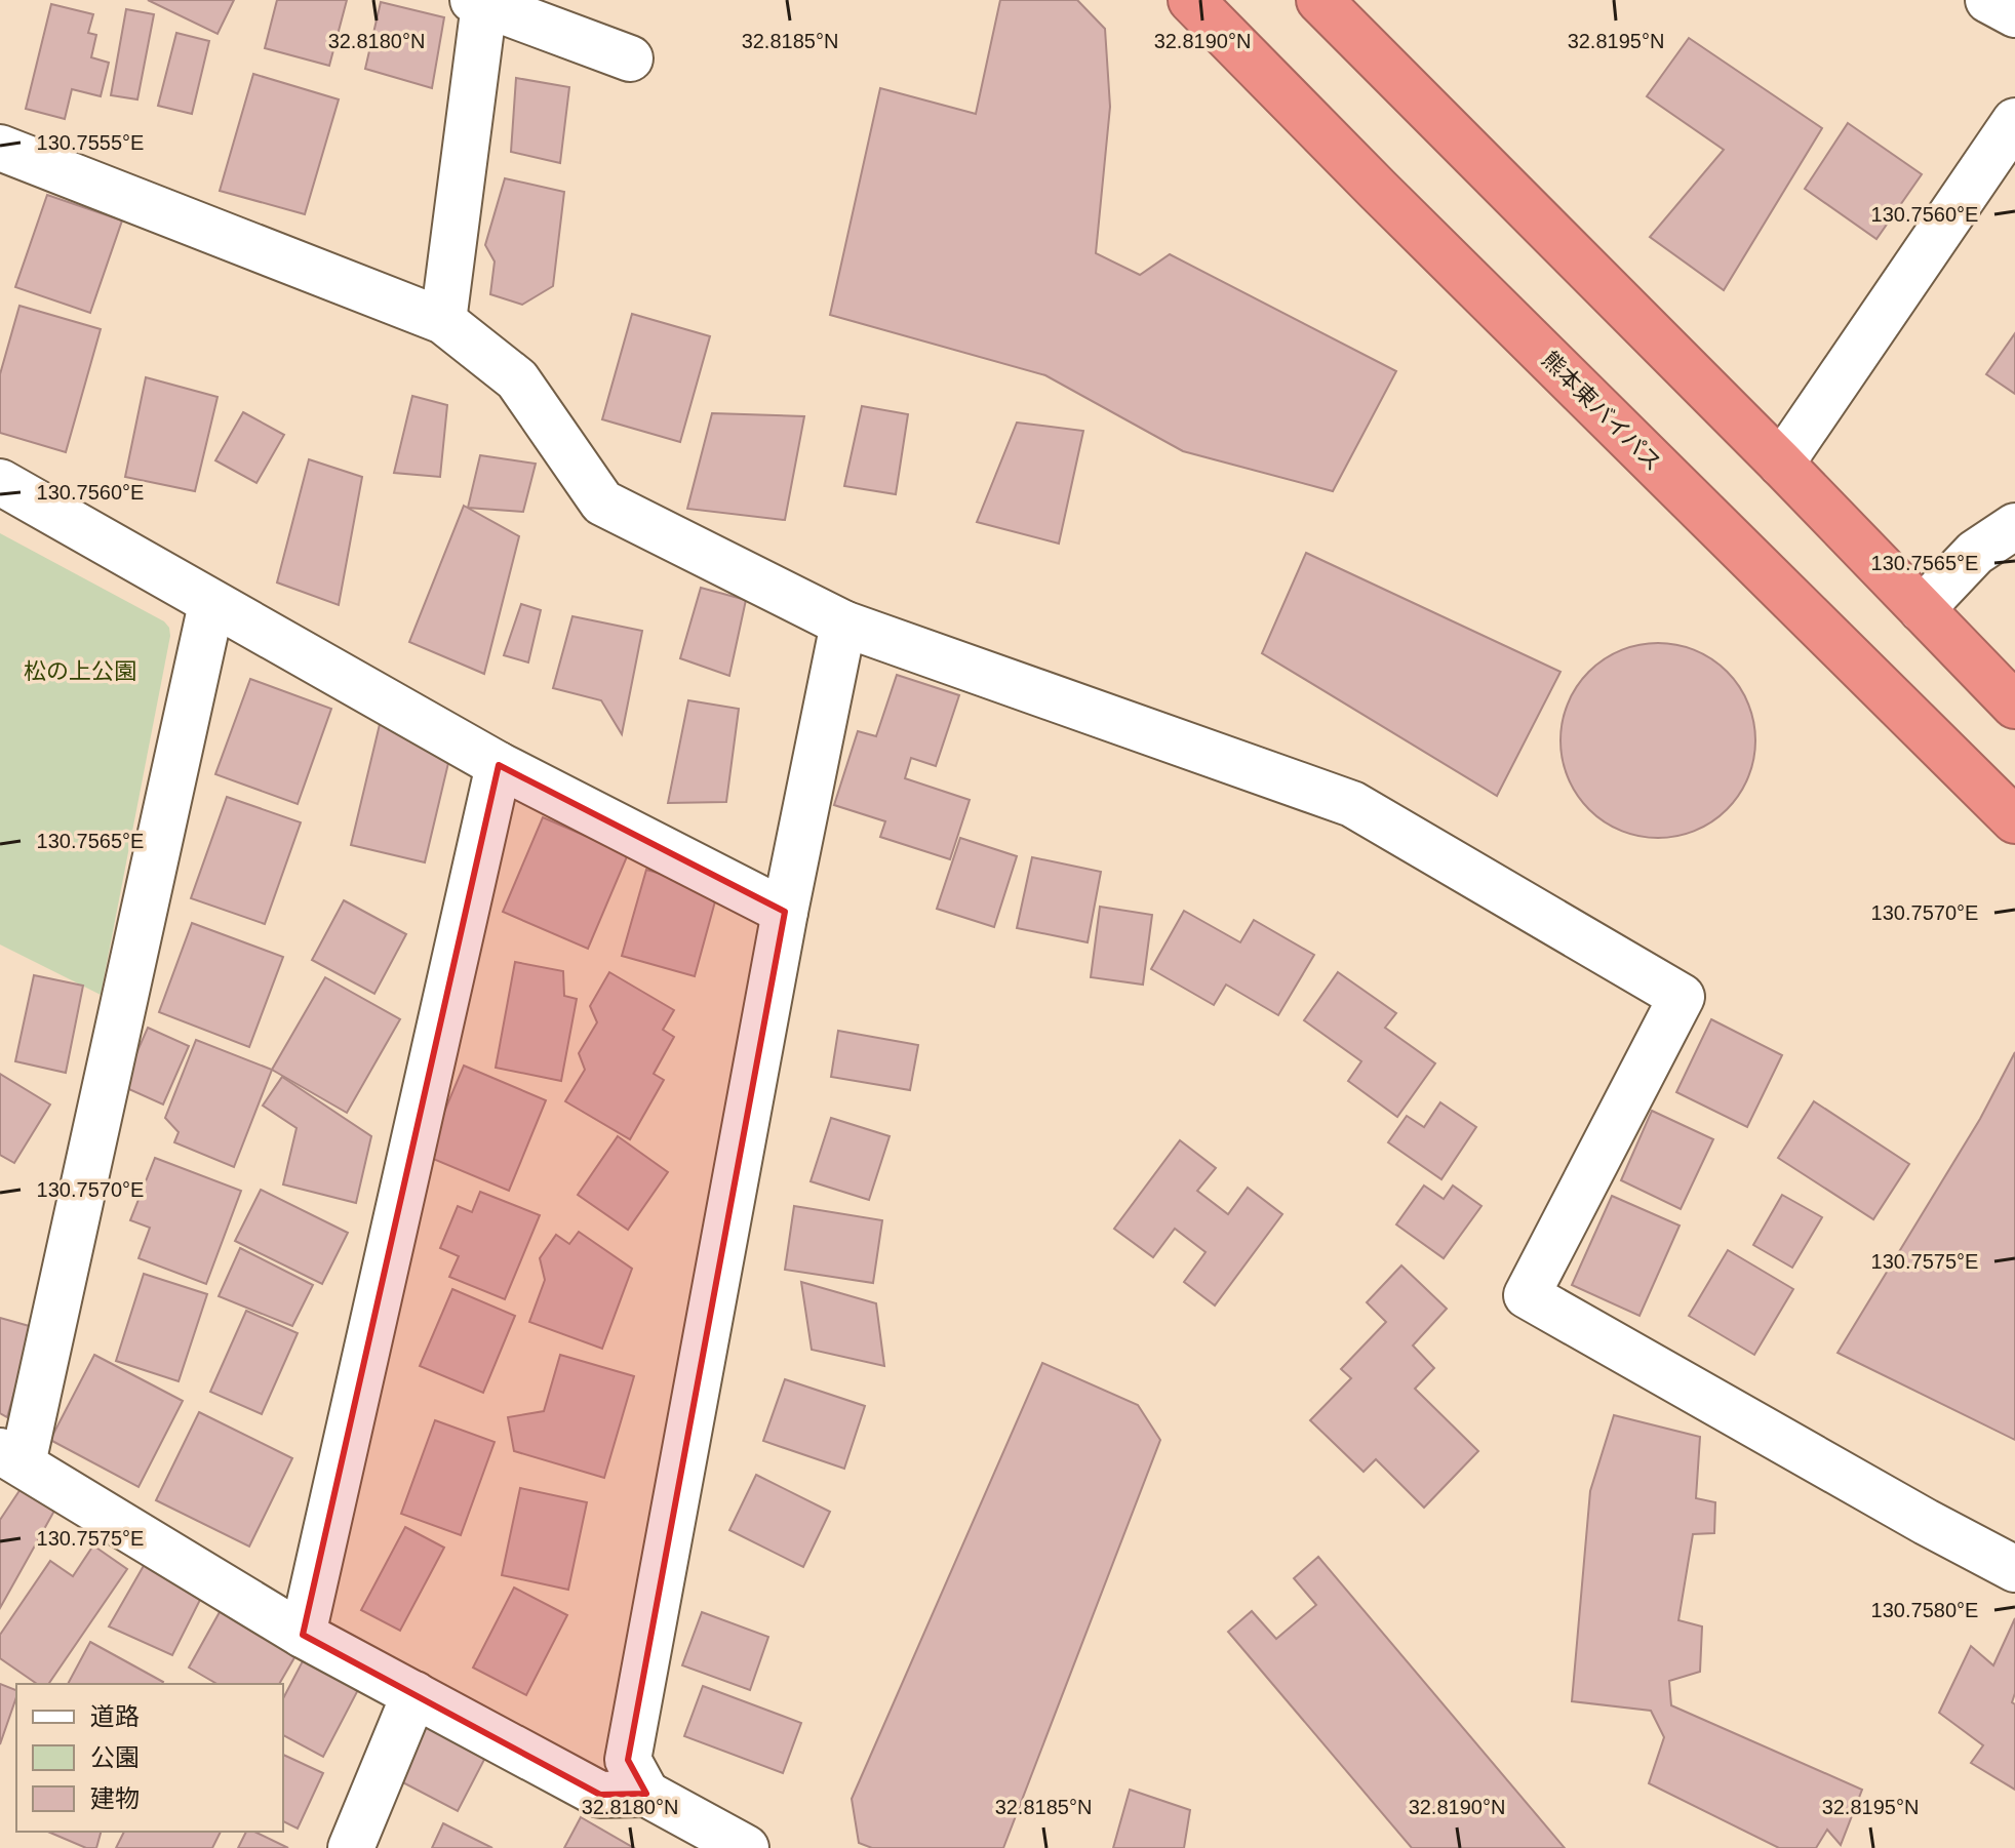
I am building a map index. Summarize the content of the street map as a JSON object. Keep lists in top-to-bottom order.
{
  "streets": {
    "highway": ["熊本東バイパス"]
  },
  "parks": ["松の上公園"],
  "legend": ["道路", "公園", "建物"],
  "coordinates": [
    "32.8180°N",
    "32.8185°N",
    "32.8190°N",
    "32.8195°N",
    "130.7555°E",
    "130.7560°E",
    "130.7565°E",
    "130.7570°E",
    "130.7575°E",
    "130.7580°E"
  ]
}
